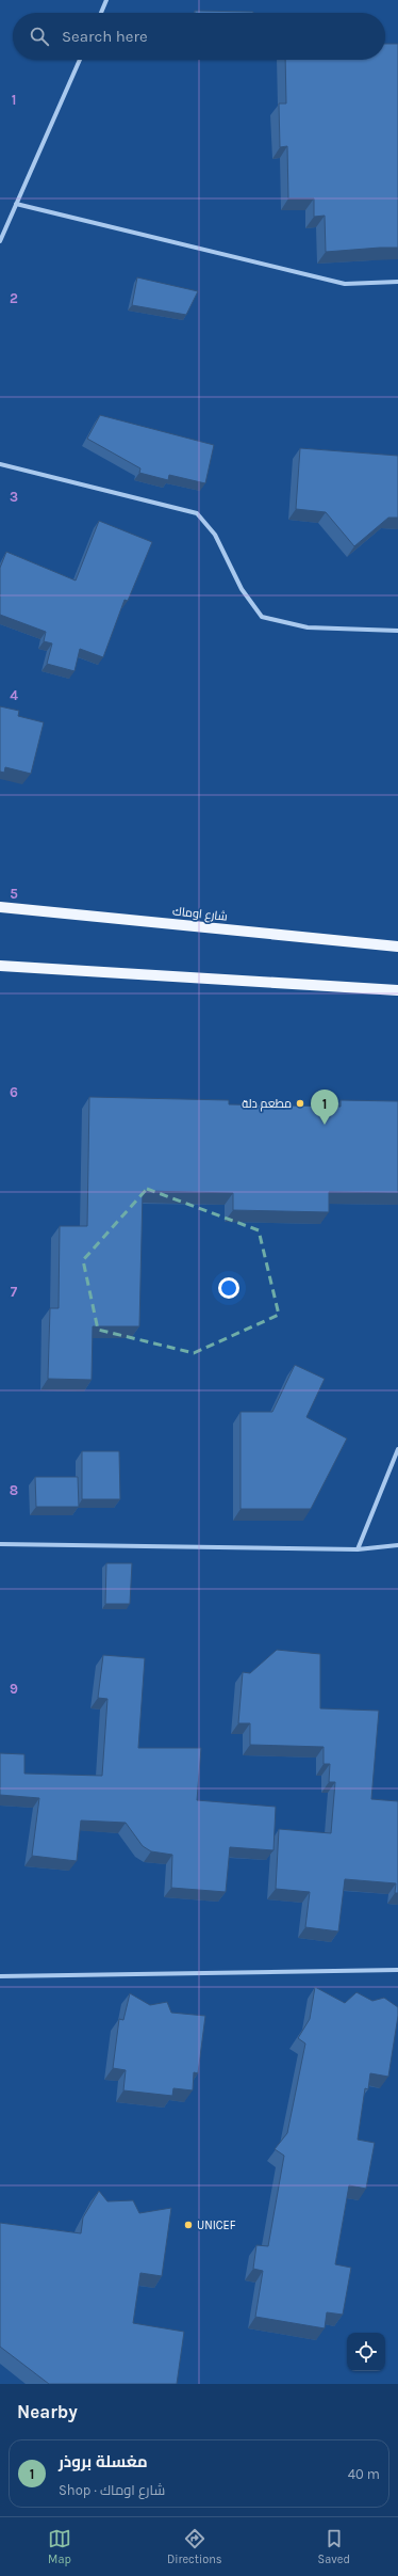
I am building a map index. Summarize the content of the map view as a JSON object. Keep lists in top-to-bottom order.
{
  "streets": {
    "main road": ["شارع اوماك"]
  },
  "places": ["مطعم دلة", "UNICEF"],
  "page": {
    "search": "Search here",
    "pins": "1",
    "heading": "Nearby",
    "list": [
      {
        "mark": "1",
        "name": "مغسلة بروذر",
        "note": "Shop · شارع اوماك",
        "value": "40 m"
      }
    ],
    "nav": ["Map", "Directions", "Saved"]
  },
  "grid": {
    "rows": [
      "1",
      "2",
      "3",
      "4",
      "5",
      "6",
      "7",
      "8",
      "9"
    ]
  }
}
